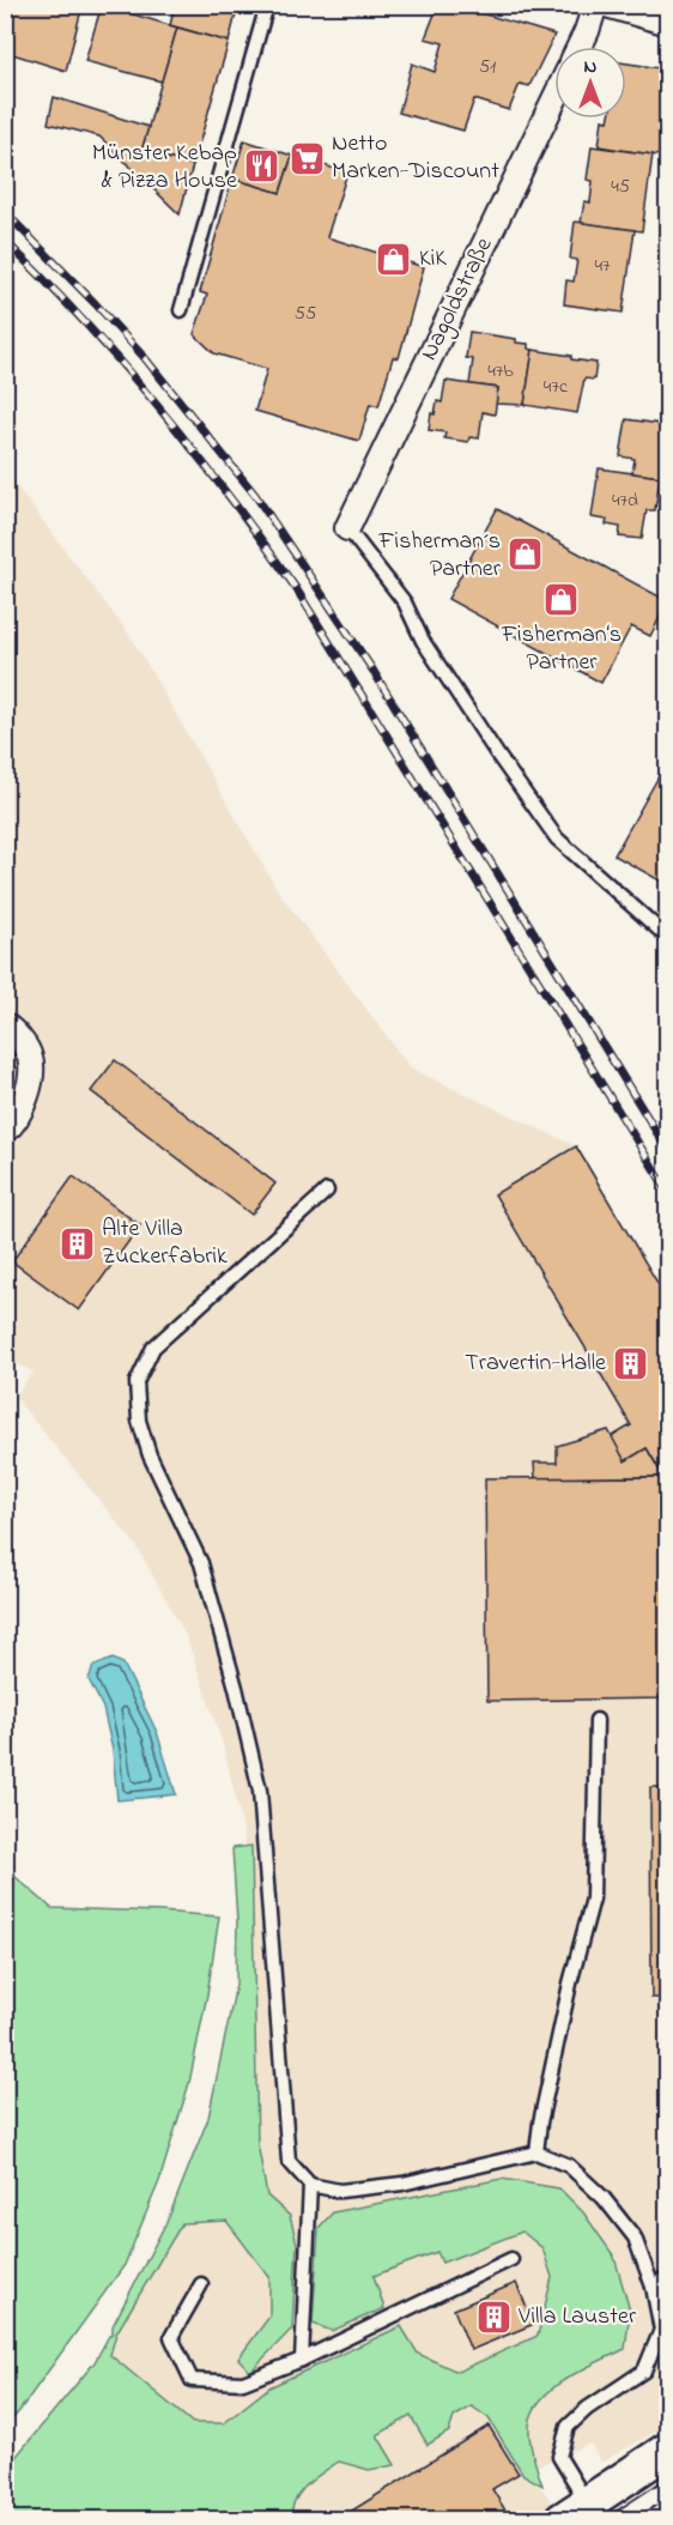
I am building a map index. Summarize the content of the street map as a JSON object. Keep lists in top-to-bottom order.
{
  "streets": {
    "street": ["Nagoldstraße"]
  },
  "places": {
    "supermarket": ["Netto Marken-Discount"],
    "restaurant": ["Münster Kebap & Pizza House"],
    "shop": ["KiK", "Fisherman´s Partner", "Fisherman‘s Partner"],
    "building": ["Alte Villa Zuckerfabrik", "Travertin-Halle", "Villa Lauster"]
  },
  "house_numbers": [
    "51",
    "45",
    "47",
    "55",
    "47b",
    "47c",
    "47d"
  ],
  "north": "top"
}
